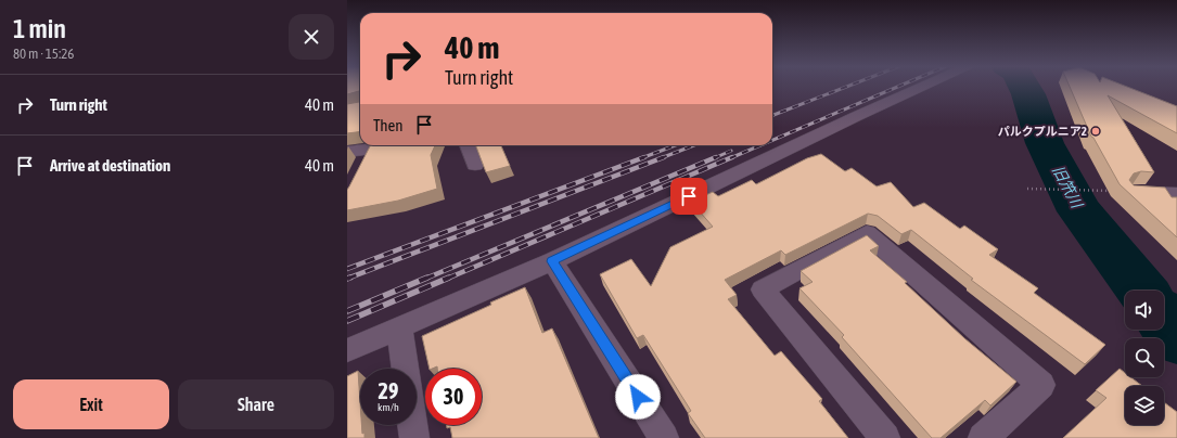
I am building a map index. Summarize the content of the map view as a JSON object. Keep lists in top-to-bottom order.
{
  "water": ["旧笊川"],
  "places": ["パルクプルニア2"],
  "page": {
    "heading": ["1 min", "80 m · 15:26"],
    "turn": ["40 m", "Turn right"],
    "list": [
      {
        "name": "Turn right",
        "value": "40 m"
      },
      {
        "name": "Arrive at destination",
        "value": "40 m"
      }
    ],
    "then": "Then",
    "speed": "29 km/h",
    "limit": "30",
    "buttons": ["Exit", "Share"]
  }
}
